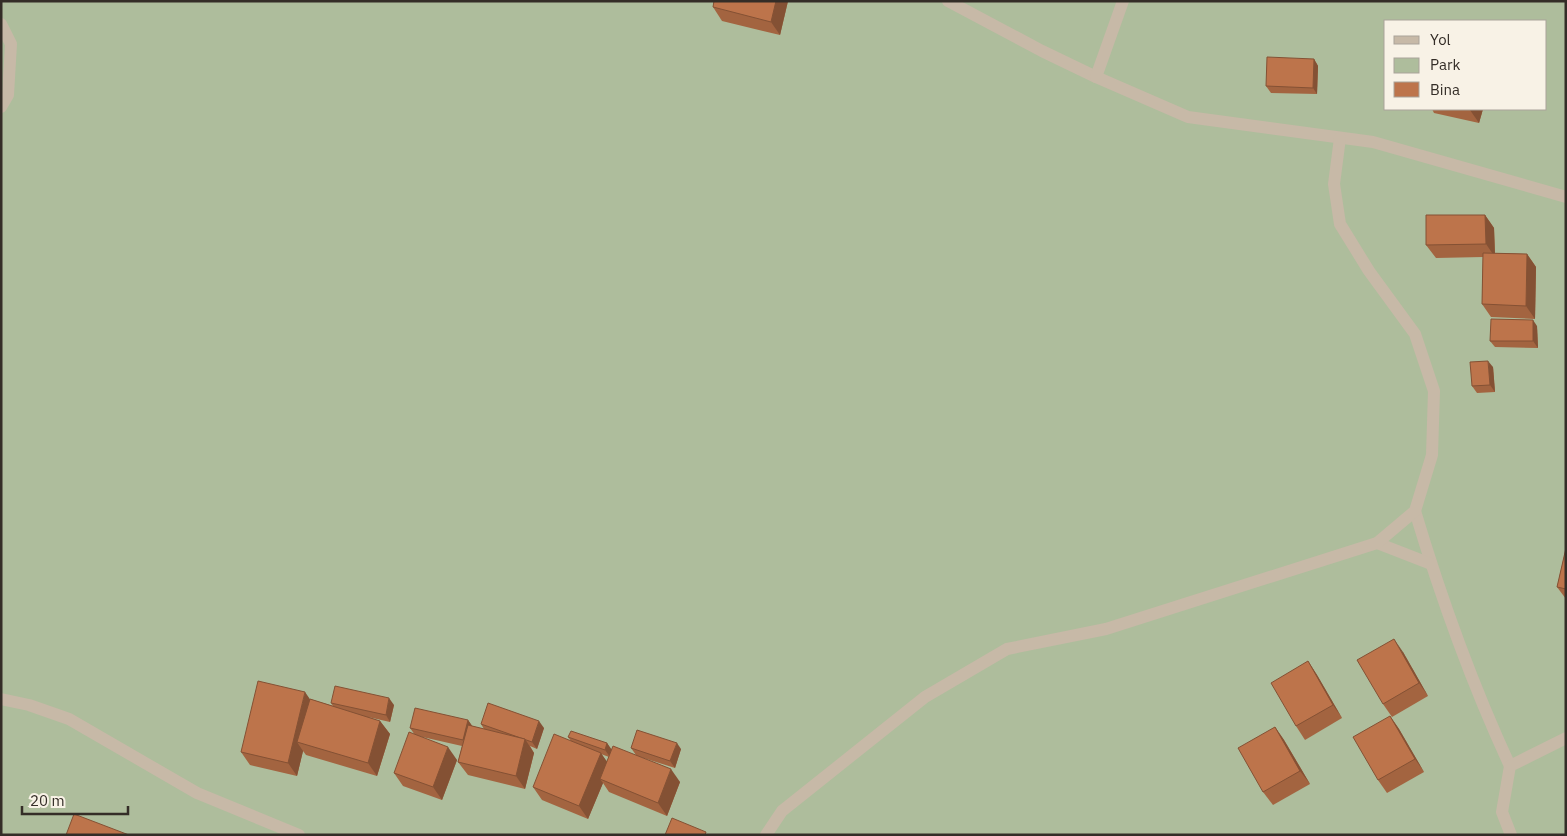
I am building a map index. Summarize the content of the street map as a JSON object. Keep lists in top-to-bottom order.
{
  "legend": ["Yol", "Park", "Bina"],
  "scale_bar": "20 m"
}
